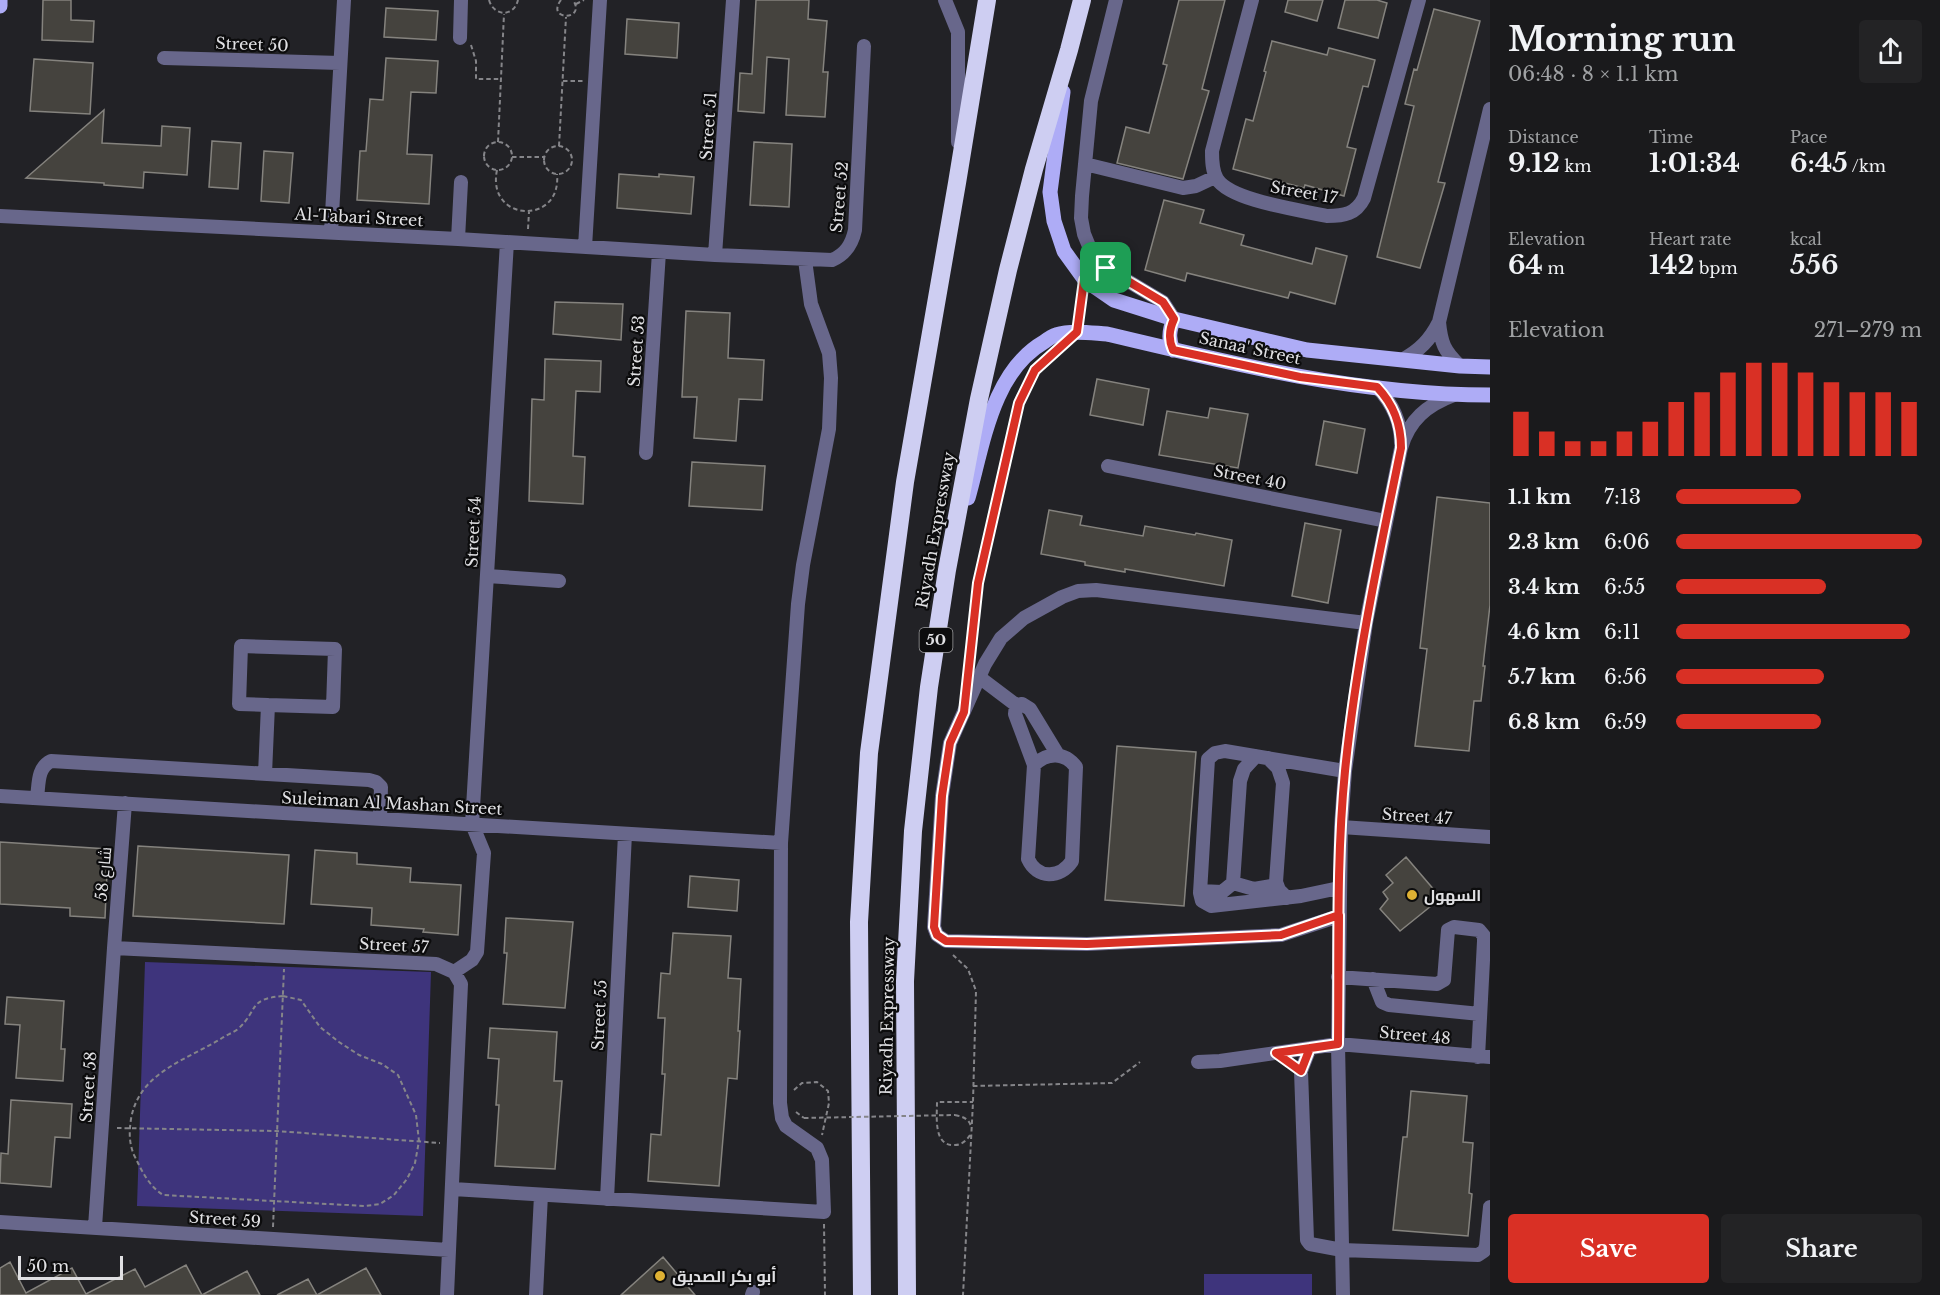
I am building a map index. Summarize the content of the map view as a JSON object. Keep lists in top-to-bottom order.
{
  "streets": {
    "highway": ["Riyadh Expressway", "50"],
    "main road": ["Sanaa' Street"],
    "street": [
      "Street 50",
      "Street 51",
      "Street 17",
      "Street 52",
      "Al-Tabari Street",
      "Street 53",
      "Street 40",
      "Street 54",
      "Suleiman Al Mashan Street",
      "Street 47",
      "شارع 58",
      "Street 57",
      "Street 55",
      "Street 48",
      "Street 58",
      "Street 59"
    ]
  },
  "crossings": [
    ["Street 51", "Street 52"],
    ["Street 51", "Al-Tabari Street"],
    ["Street 52", "Al-Tabari Street"],
    ["Al-Tabari Street", "Street 53"],
    ["Al-Tabari Street", "Street 54"],
    ["Sanaa' Street", "Riyadh Expressway"],
    ["Street 54", "Suleiman Al Mashan Street"],
    ["Suleiman Al Mashan Street", "شارع 58"],
    ["Suleiman Al Mashan Street", "Street 55"],
    ["شارع 58", "Street 57"],
    ["شارع 58", "Street 58"],
    ["Street 57", "Street 58"],
    ["Street 58", "Street 59"]
  ],
  "places": ["السهول", "أبو بكر الصديق"],
  "scale_bar": "50 m",
  "page": {
    "heading": ["Morning run", "06:48 · 8 × 1.1 km"],
    "stats": [
      ["Distance", "9.12 km"],
      ["Time", "1:01:34"],
      ["Pace", "6:45 /km"],
      ["Elevation", "64 m"],
      ["Heart rate", "142 bpm"],
      ["kcal", "556"]
    ],
    "chart": ["Elevation", "271–279 m"],
    "list": [
      {
        "name": "1.1 km",
        "note": "7:13"
      },
      {
        "name": "2.3 km",
        "note": "6:06"
      },
      {
        "name": "3.4 km",
        "note": "6:55"
      },
      {
        "name": "4.6 km",
        "note": "6:11"
      },
      {
        "name": "5.7 km",
        "note": "6:56"
      },
      {
        "name": "6.8 km",
        "note": "6:59"
      }
    ],
    "buttons": ["Save", "Share"],
    "scale": "50 m"
  }
}
